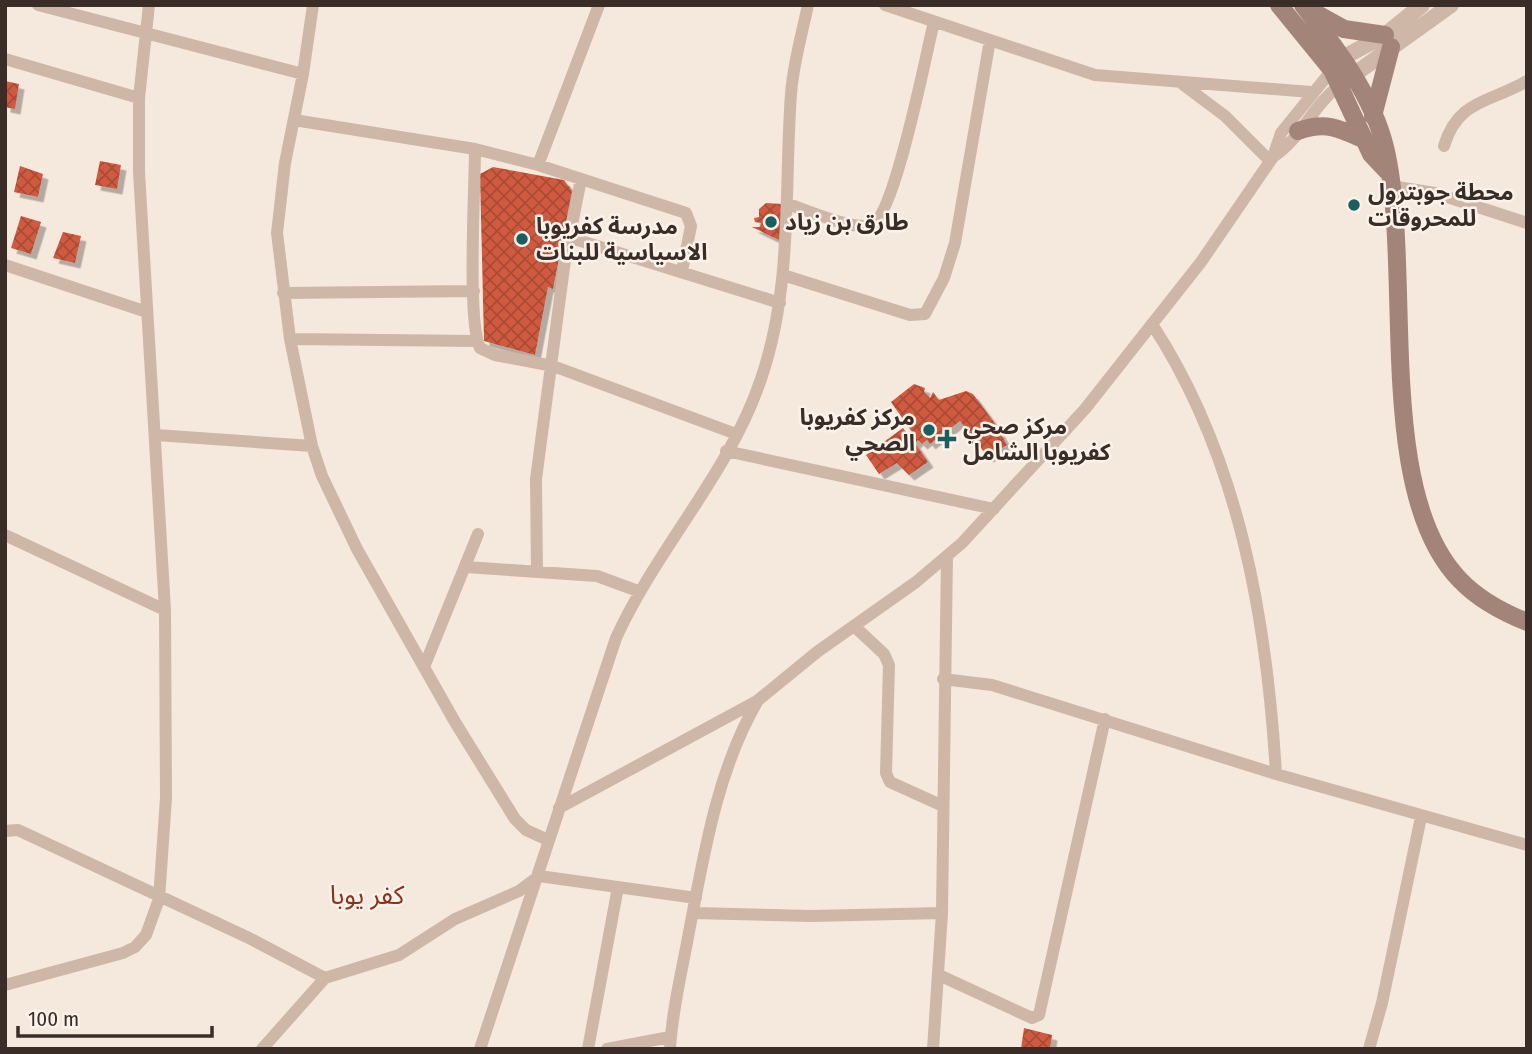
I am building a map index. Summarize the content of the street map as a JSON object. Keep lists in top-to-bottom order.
{
  "districts": ["كفر يوبا"],
  "places": {
    "other": [
      "محطة جوبترول للمحروقات",
      "طارق بن زياد",
      "مدرسة كفريوبا الاسياسية للبنات",
      "مركز كفريوبا الصحي"
    ],
    "health": ["مركز صحي كفريوبا الشامل"]
  },
  "scale_bar": "100 m"
}
